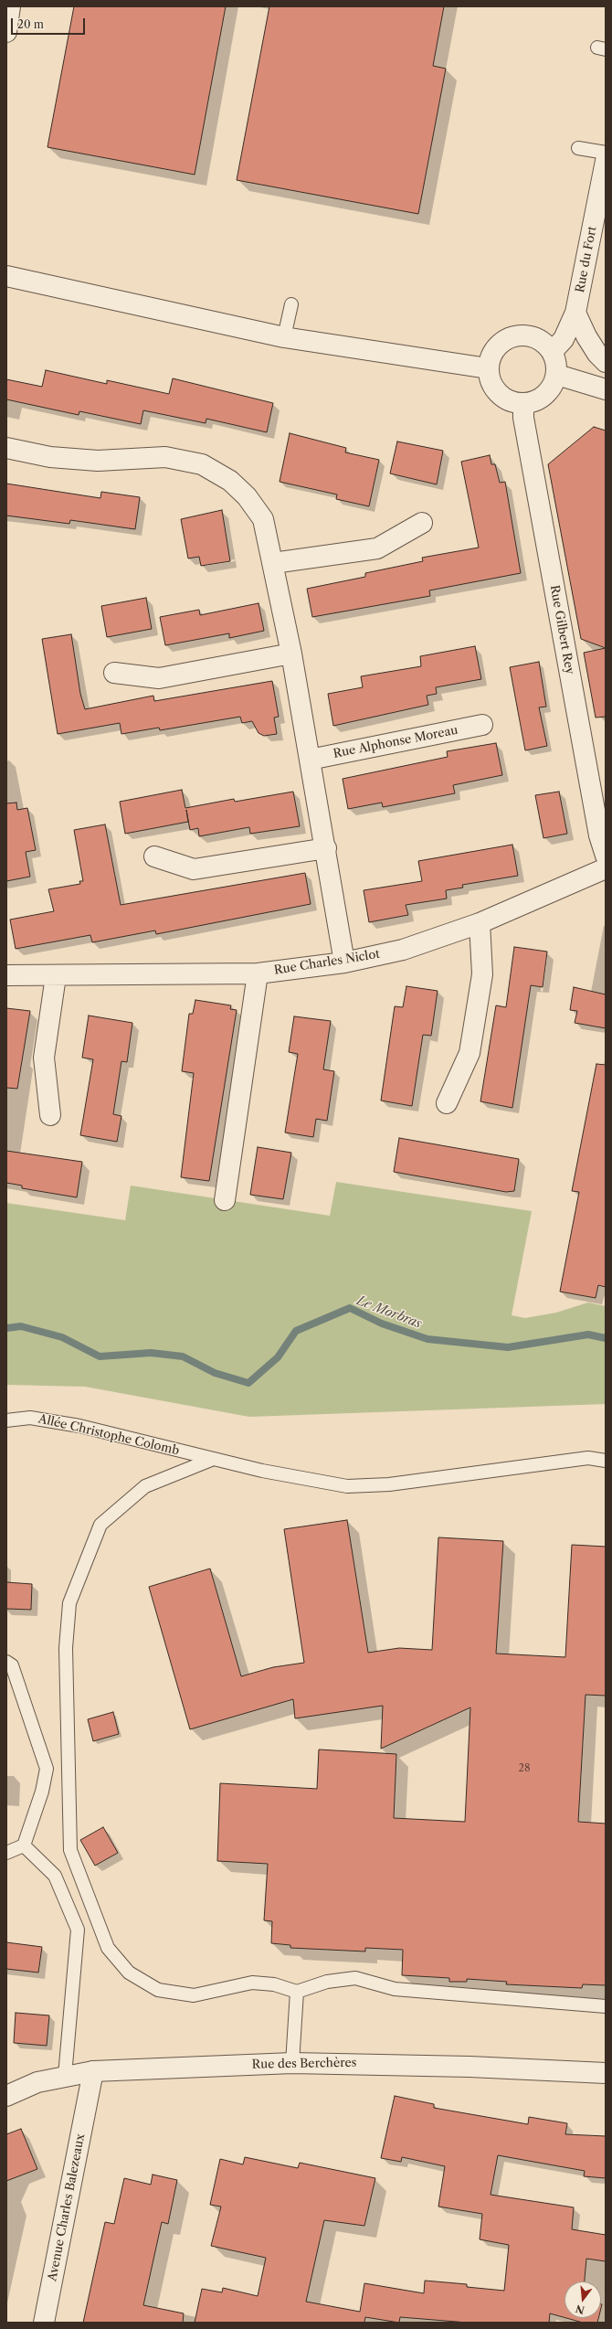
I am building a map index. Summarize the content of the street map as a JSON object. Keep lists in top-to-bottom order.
{
  "streets": {
    "street": [
      "Rue du Fort",
      "Rue Gilbert Rey",
      "Rue Alphonse Moreau",
      "Rue Charles Niclot",
      "Rue des Berchères",
      "Avenue Charles Balezeaux"
    ],
    "lane": ["Allée Christophe Colomb"]
  },
  "crossings": [
    ["Rue du Fort", "Rue Gilbert Rey"],
    ["Rue des Berchères", "Avenue Charles Balezeaux"]
  ],
  "water": ["Le Morbras"],
  "house_numbers": ["28"],
  "scale_bar": "20 m",
  "north": "bottom"
}
